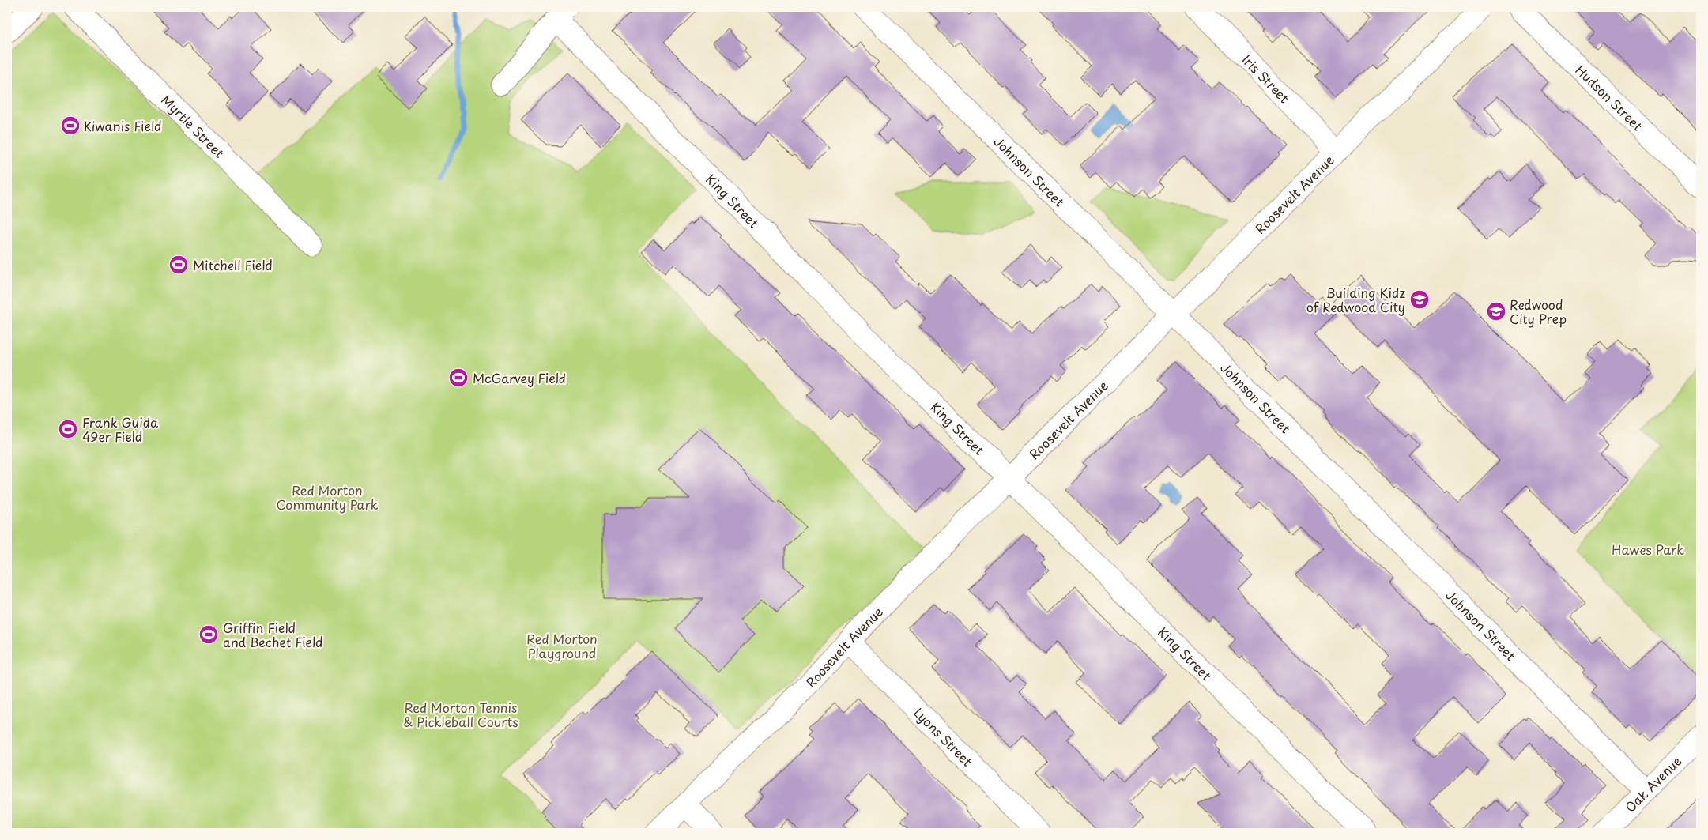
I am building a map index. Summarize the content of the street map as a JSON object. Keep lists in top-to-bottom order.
{
  "streets": {
    "street": [
      "Iris Street",
      "Hudson Street",
      "Myrtle Street",
      "Johnson Street",
      "Roosevelt Avenue",
      "King Street",
      "Lyons Street",
      "Oak Avenue"
    ]
  },
  "crossings": [
    ["Iris Street", "Roosevelt Avenue"],
    ["Johnson Street", "Roosevelt Avenue"],
    ["Johnson Street", "Oak Avenue"],
    ["Roosevelt Avenue", "King Street"],
    ["Roosevelt Avenue", "Lyons Street"]
  ],
  "parks": [
    "Red Morton Community Park",
    "Hawes Park",
    "Red Morton Playground",
    "Red Morton Tennis & Pickleball Courts"
  ],
  "places": {
    "sports": [
      "Kiwanis Field",
      "Mitchell Field",
      "McGarvey Field",
      "Frank Guida 49er Field",
      "Griffin Field and Bechet Field"
    ],
    "school or university": ["Building Kidz of Redwood City", "Redwood City Prep"]
  }
}
